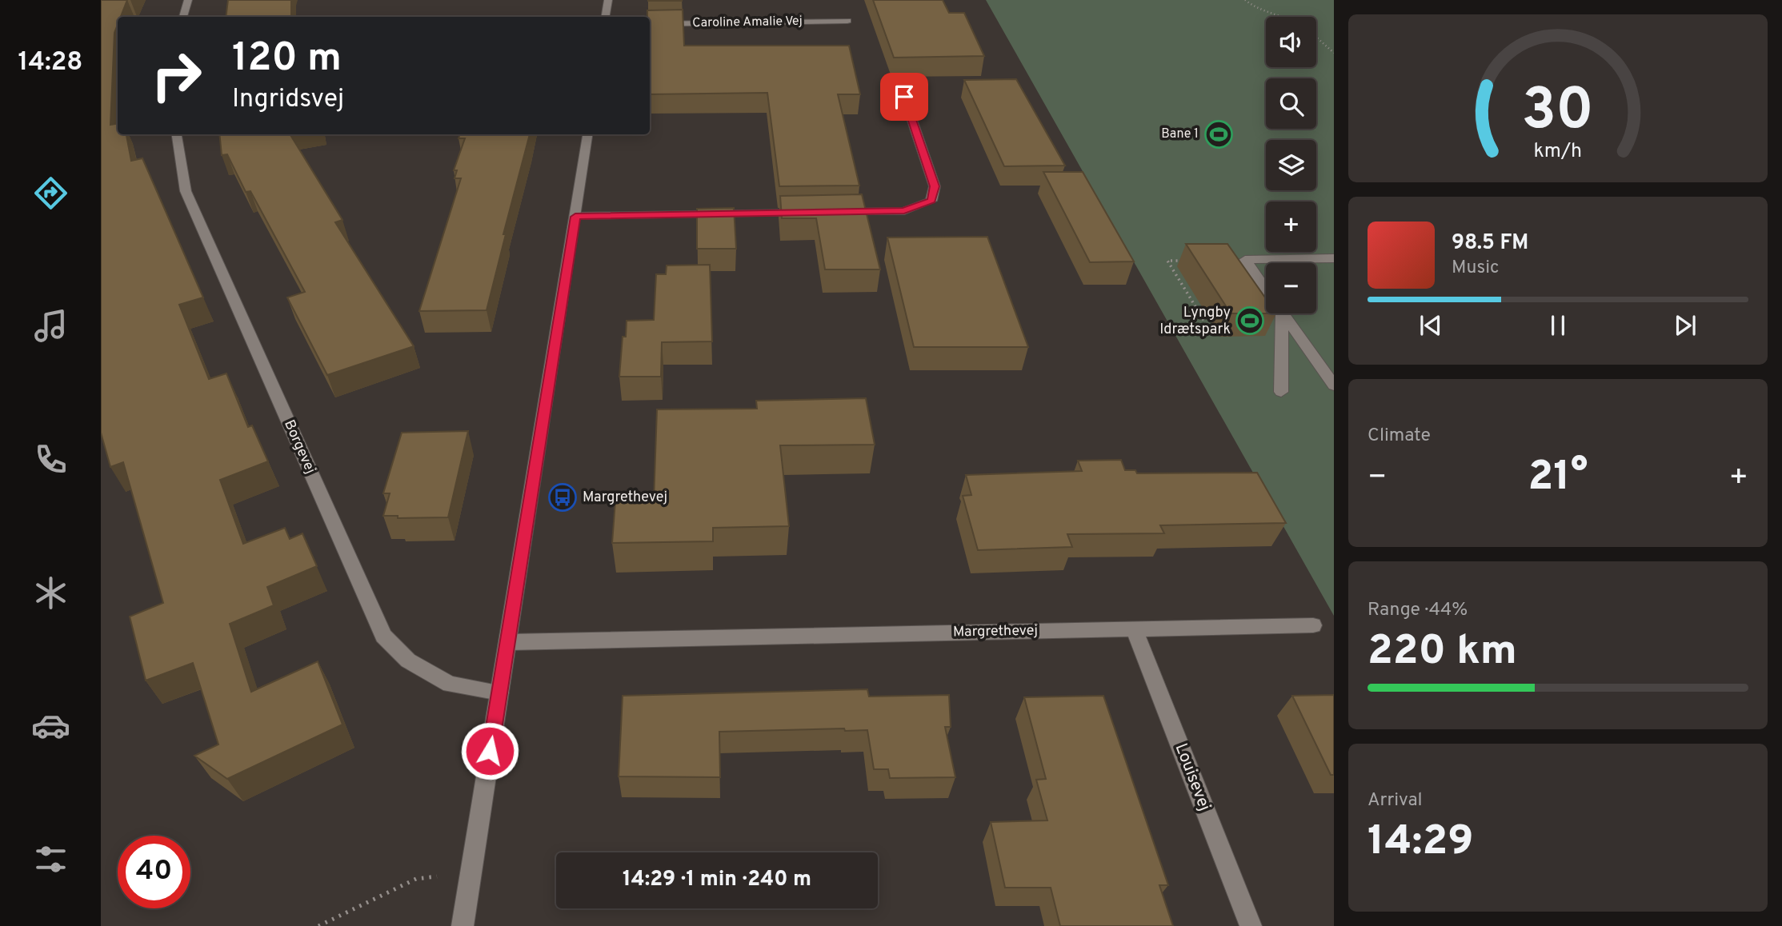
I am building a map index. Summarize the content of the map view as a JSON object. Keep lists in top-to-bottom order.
{
  "streets": {
    "street": [
      "Caroline Amalie Vej",
      "Borgevej",
      "Margrethevej",
      "Louisevej"
    ]
  },
  "crossings": [
    ["Margrethevej", "Louisevej"]
  ],
  "places": {
    "sports": ["Bane 1", "Lyngby Idrætspark"],
    "bus stop": ["Margrethevej"]
  },
  "page": {
    "tabs": "14:28",
    "map_buttons": ["+", "−"],
    "turn": ["120 m", "Ingridsvej"],
    "song": ["98.5 FM", "Music"],
    "tile": [
      "Climate",
      ["Range · 44%", "220 km"],
      ["Arrival", "14:29"]
    ],
    "heat": ["−", "21°", "+"],
    "limit": "40",
    "trip": "14:29 · 1 min · 240 m",
    "gauge": ["30", "km/h"]
  }
}
